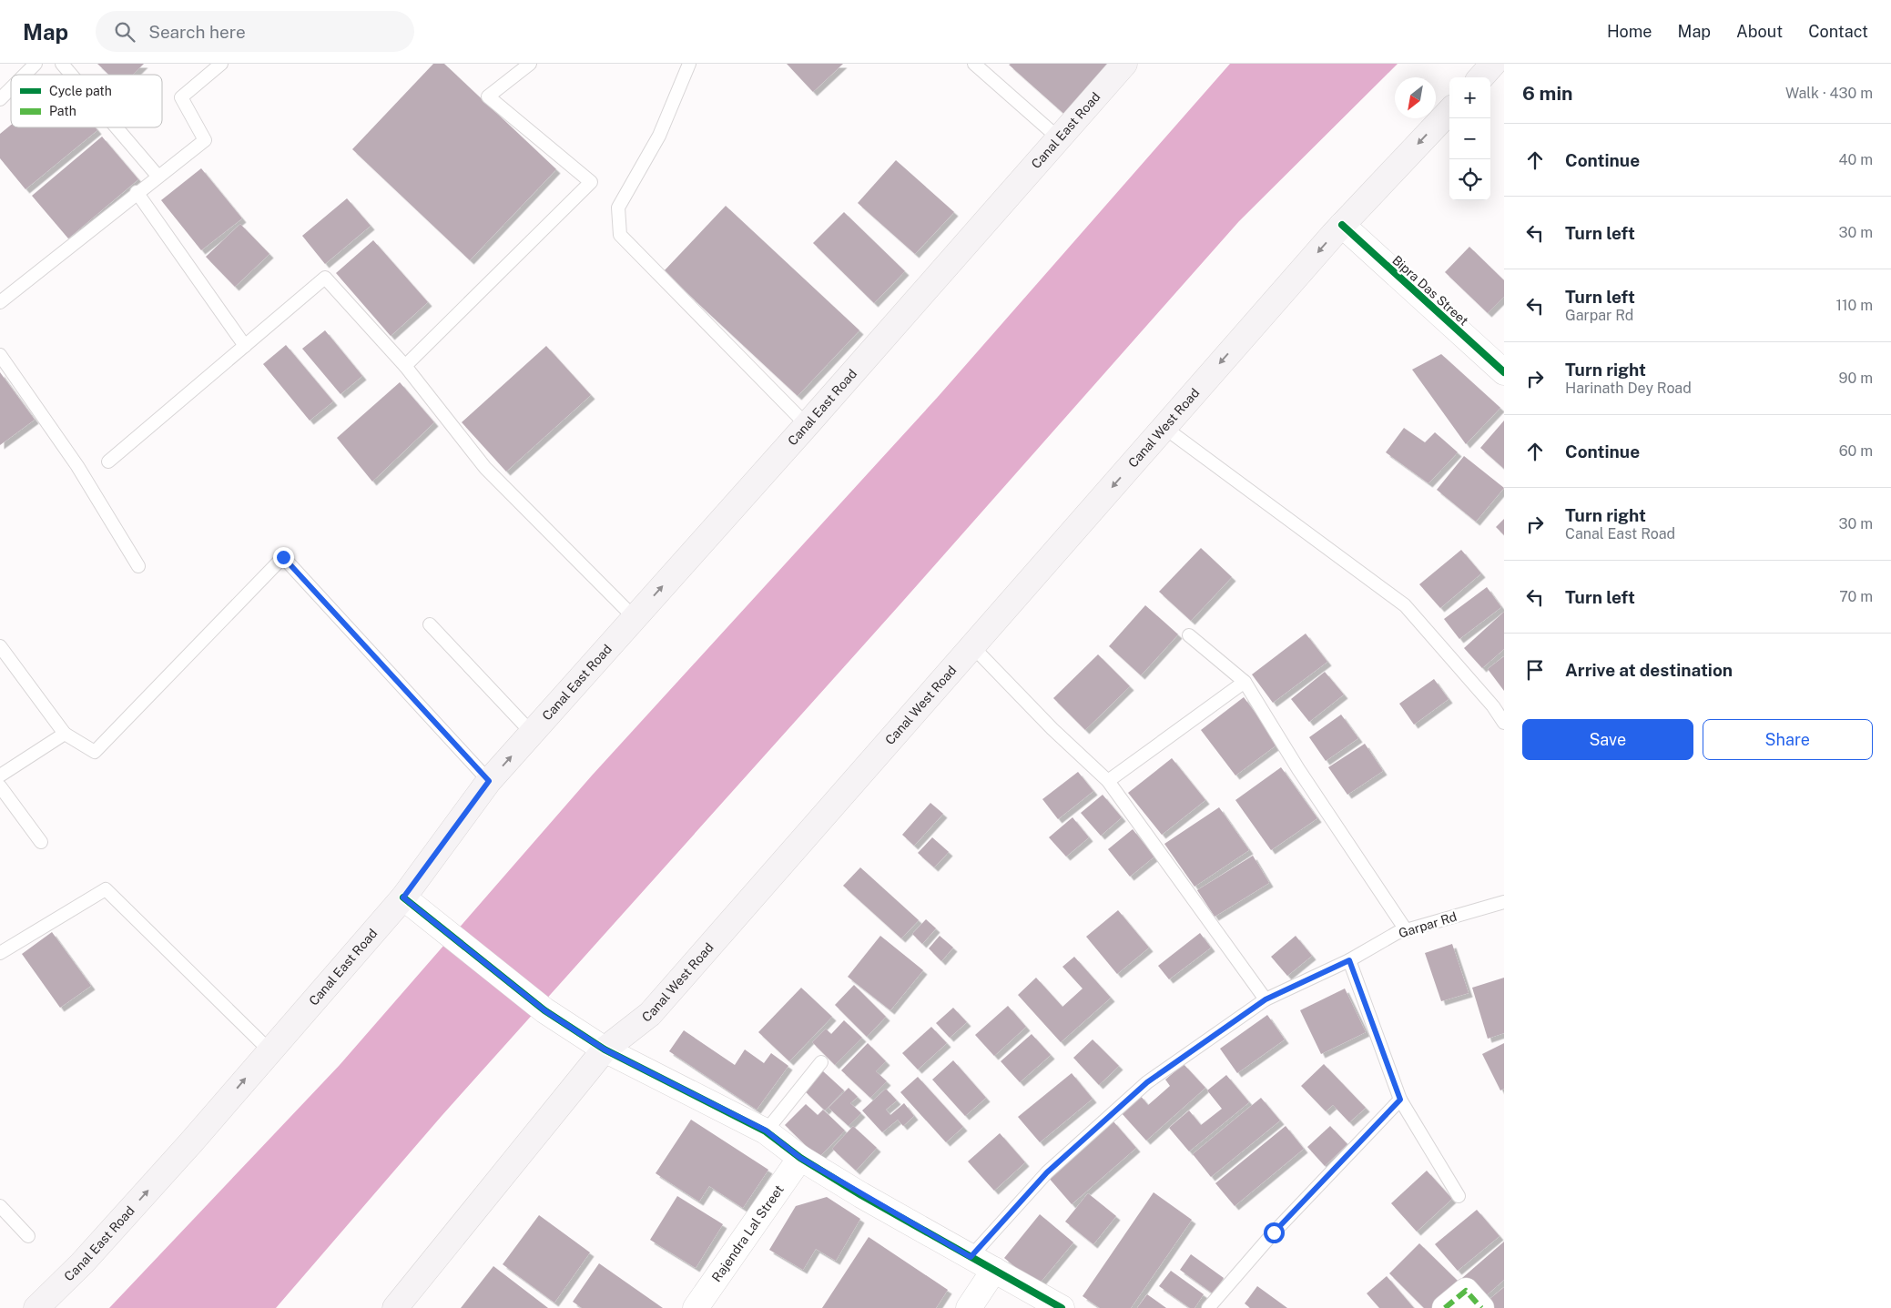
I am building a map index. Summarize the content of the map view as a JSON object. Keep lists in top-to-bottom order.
{
  "streets": {
    "main road": ["Canal East Road", "Canal West Road"],
    "street": ["Bipra Das Street", "Rajendra Lal Street"],
    "lane": ["Garpar Rd"]
  },
  "crossings": [
    ["Bipra Das Street", "Canal West Road"]
  ],
  "one_way": ["Canal East Road", "Canal West Road"],
  "legend": ["Cycle path", "Path"],
  "north": "bottom left",
  "page": {
    "header": "Map",
    "search": "Search here",
    "nav": [
      "Home",
      "Map",
      "About",
      "Contact"
    ],
    "heading": ["6 min", "Walk · 430 m"],
    "map_buttons": ["+", "−"],
    "list": [
      ["Continue", "40 m"],
      ["Turn left", "30 m"],
      ["Turn left", "Garpar Rd", "110 m"],
      ["Turn right", "Harinath Dey Road", "90 m"],
      ["Continue", "60 m"],
      ["Turn right", "Canal East Road", "30 m"],
      ["Turn left", "70 m"],
      "Arrive at destination"
    ],
    "buttons": ["Save", "Share"]
  }
}
